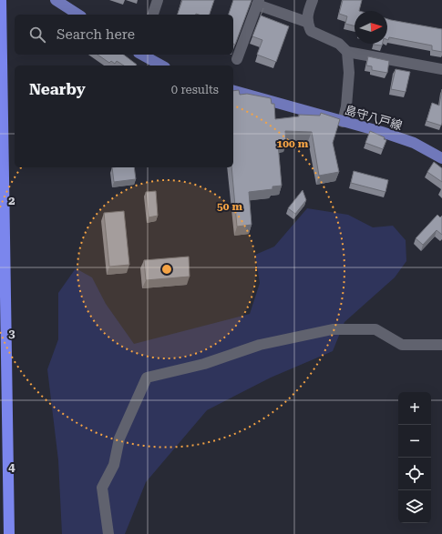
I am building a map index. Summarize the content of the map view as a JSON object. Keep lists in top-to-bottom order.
{
  "streets": {
    "main road": ["島守八戸線"]
  },
  "north": "right",
  "page": {
    "search": "Search here",
    "heading": ["Nearby", "0 results"],
    "map_buttons": ["+", "−"]
  },
  "grid": {
    "rows": ["2", "3", "4"]
  },
  "rings": ["100 m", "50 m"]
}
